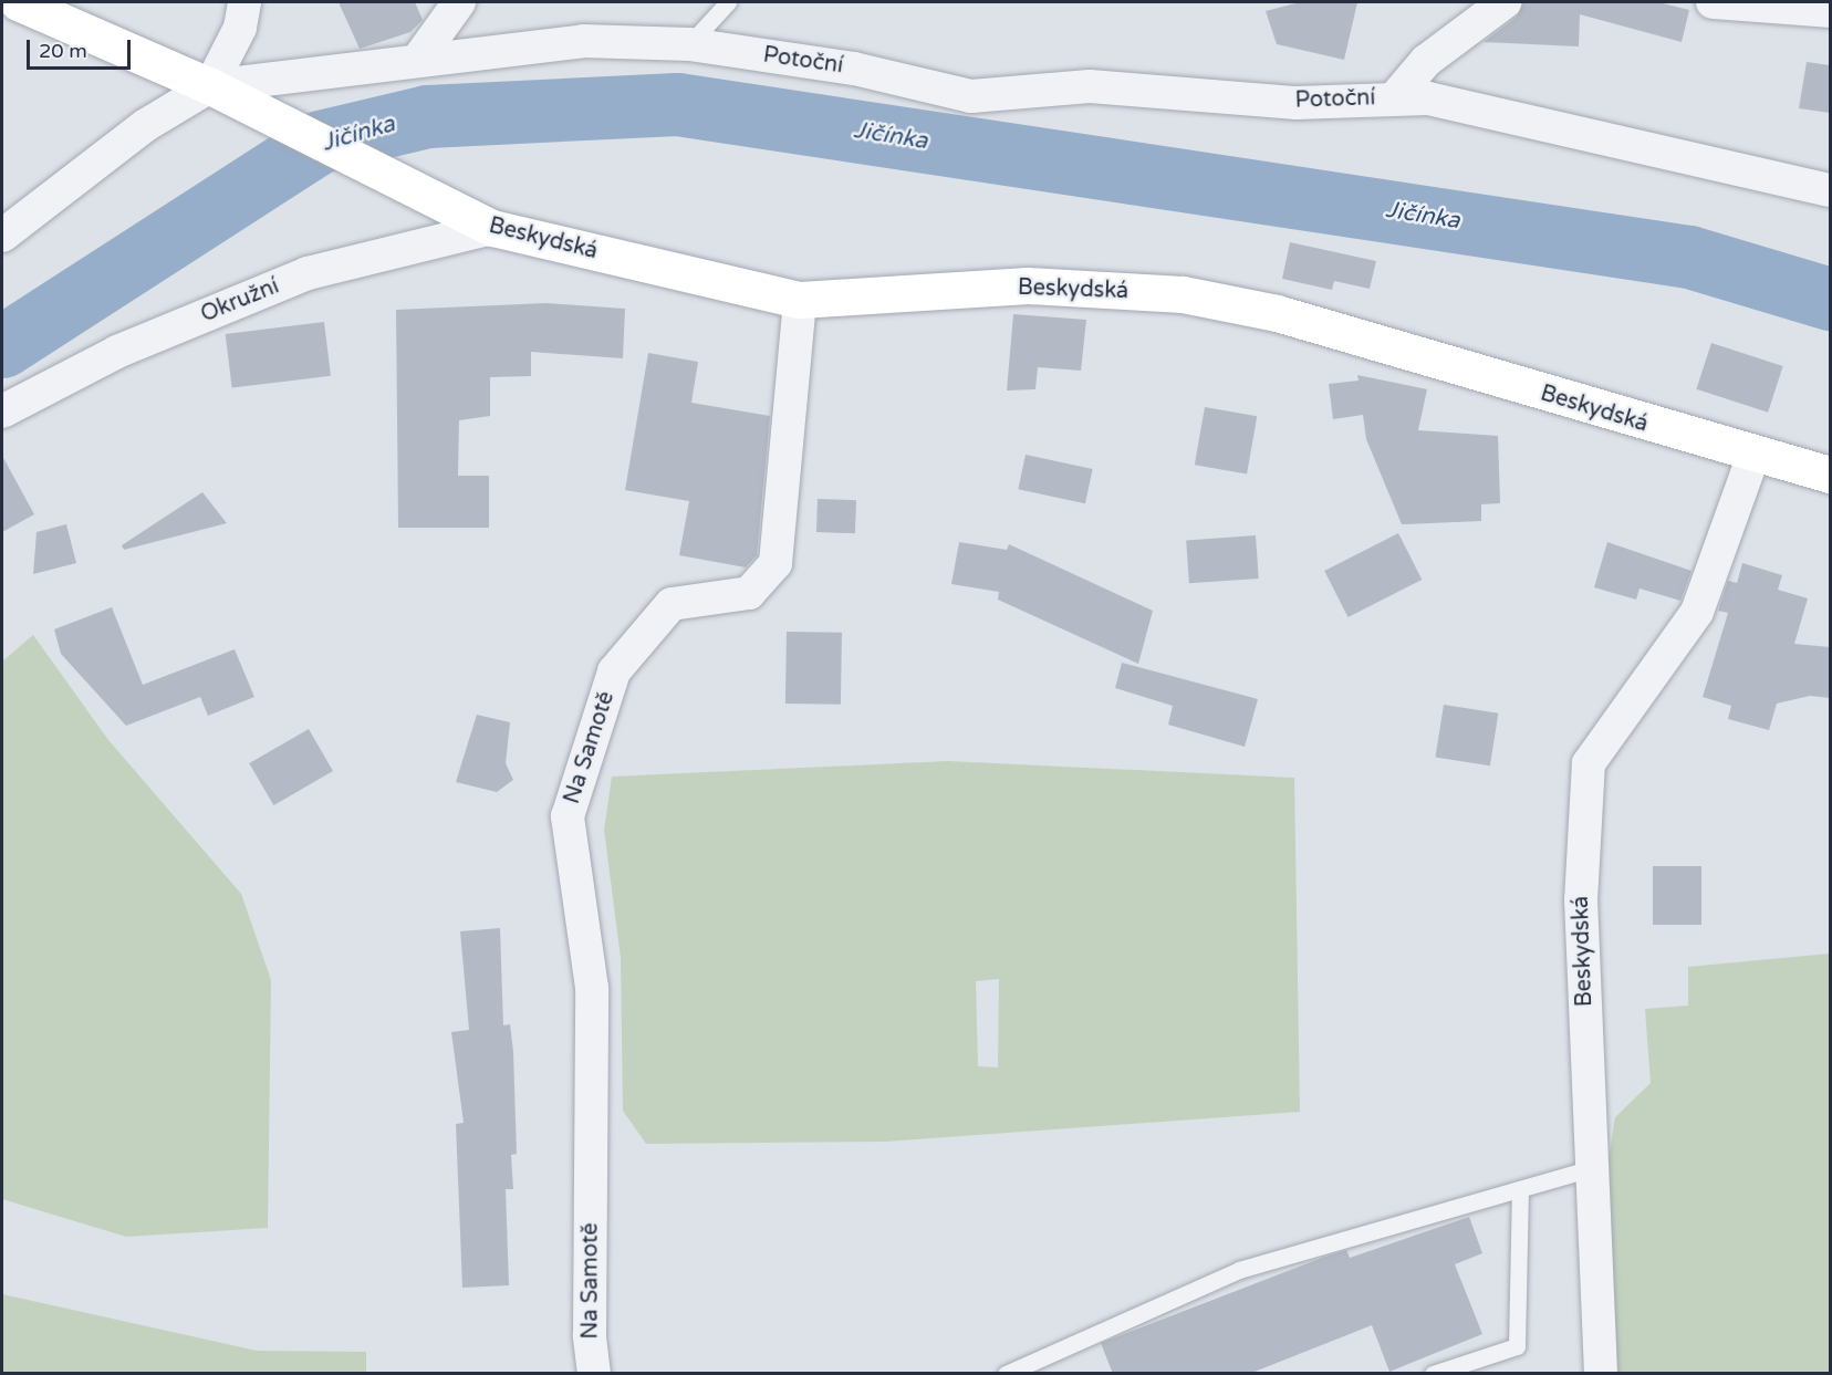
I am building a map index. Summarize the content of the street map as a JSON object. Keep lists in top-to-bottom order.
{
  "streets": {
    "street": [
      "Potoční",
      "Beskydská",
      "Okružní",
      "Na Samotě"
    ]
  },
  "crossings": [
    ["Potoční", "Beskydská"],
    ["Beskydská", "Okružní"],
    ["Beskydská", "Na Samotě"]
  ],
  "water": ["Jičínka"],
  "scale_bar": "20 m"
}
